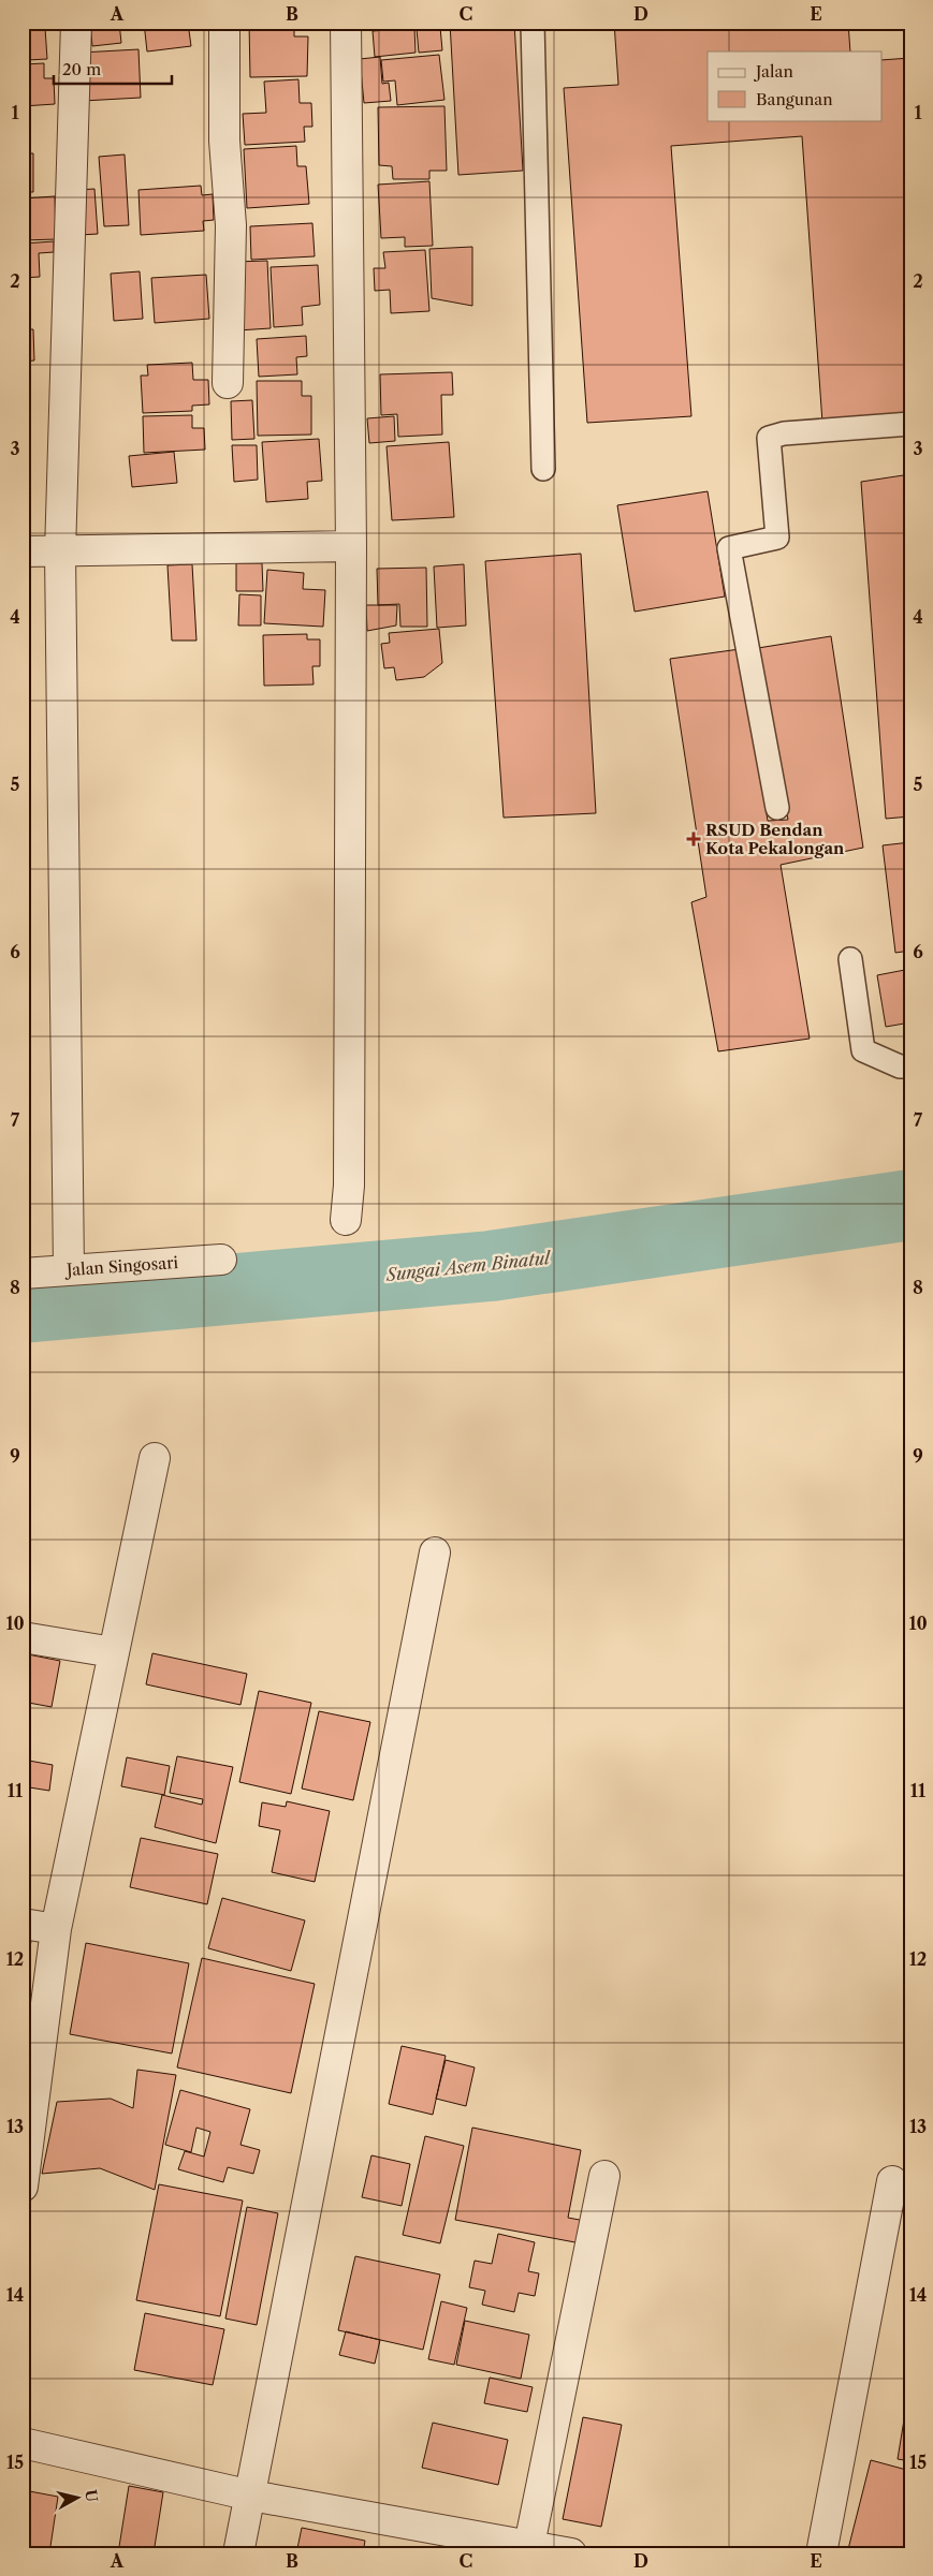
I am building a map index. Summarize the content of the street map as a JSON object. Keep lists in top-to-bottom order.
{
  "streets": {
    "street": ["Jalan Singosari"]
  },
  "water": ["Sungai Asem Binatul"],
  "places": {
    "health": ["RSUD Bendan Kota Pekalongan"]
  },
  "legend": ["Jalan", "Bangunan"],
  "scale_bar": "20 m",
  "north": "right",
  "grid": {
    "columns": [
      "A",
      "B",
      "C",
      "D",
      "E"
    ],
    "rows": [
      "1",
      "2",
      "3",
      "4",
      "5",
      "6",
      "7",
      "8",
      "9",
      "10",
      "11",
      "12",
      "13",
      "14",
      "15"
    ]
  }
}
